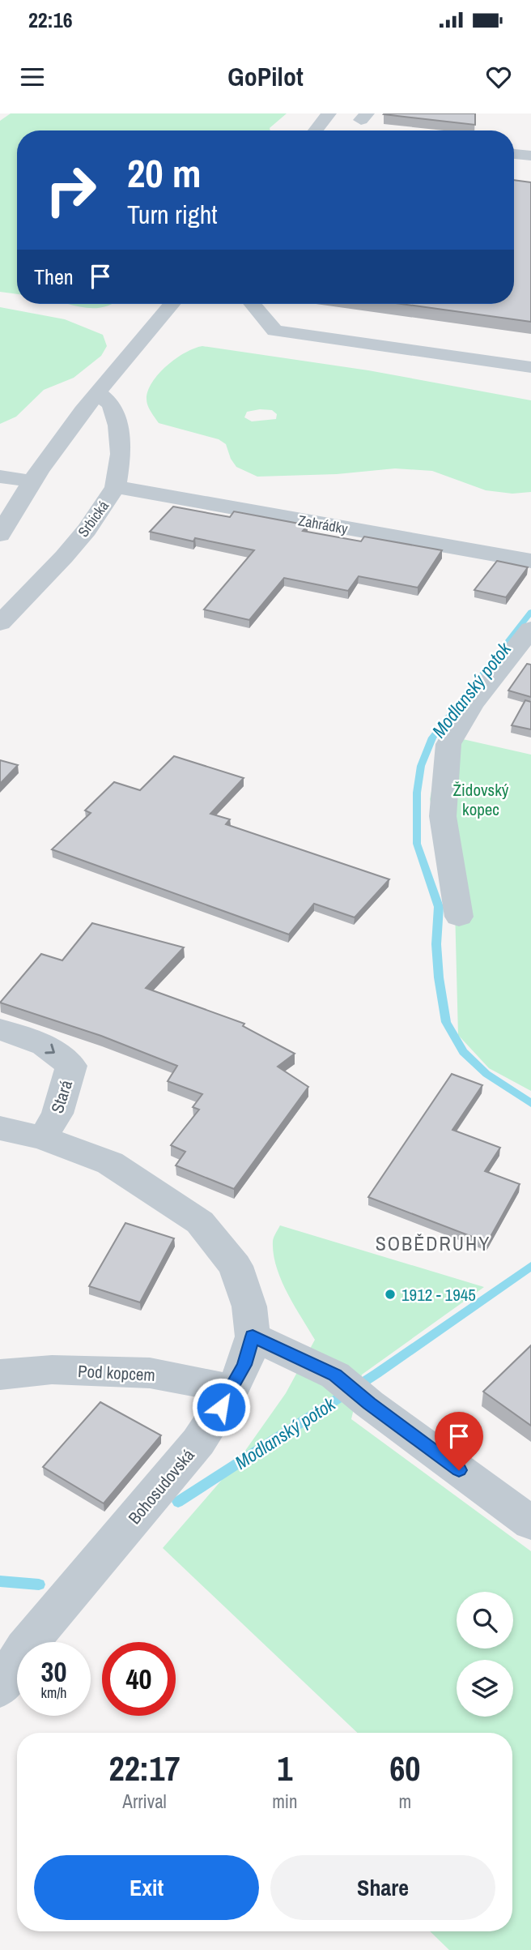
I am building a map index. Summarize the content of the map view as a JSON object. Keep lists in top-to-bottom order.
{
  "streets": {
    "street": [
      "Srbická",
      "Zahrádky",
      "Stará",
      "Pod kopcem",
      "Bohosudovská"
    ]
  },
  "crossings": [
    ["Srbická", "Zahrádky"],
    ["Stará", "Bohosudovská"],
    ["Pod kopcem", "Bohosudovská"]
  ],
  "districts": ["SOBĚDRUHY"],
  "water": ["Modlanský potok"],
  "parks": ["Židovský kopec"],
  "places": ["1912 - 1945"],
  "page": {
    "status": "22:16",
    "header": "GoPilot",
    "turn": ["20 m", "Turn right"],
    "then": "Then",
    "speed": "30 km/h",
    "limit": "40",
    "eta": [
      "22:17",
      "Arrival",
      "1",
      "min",
      "60",
      "m"
    ],
    "buttons": ["Exit", "Share"]
  }
}
